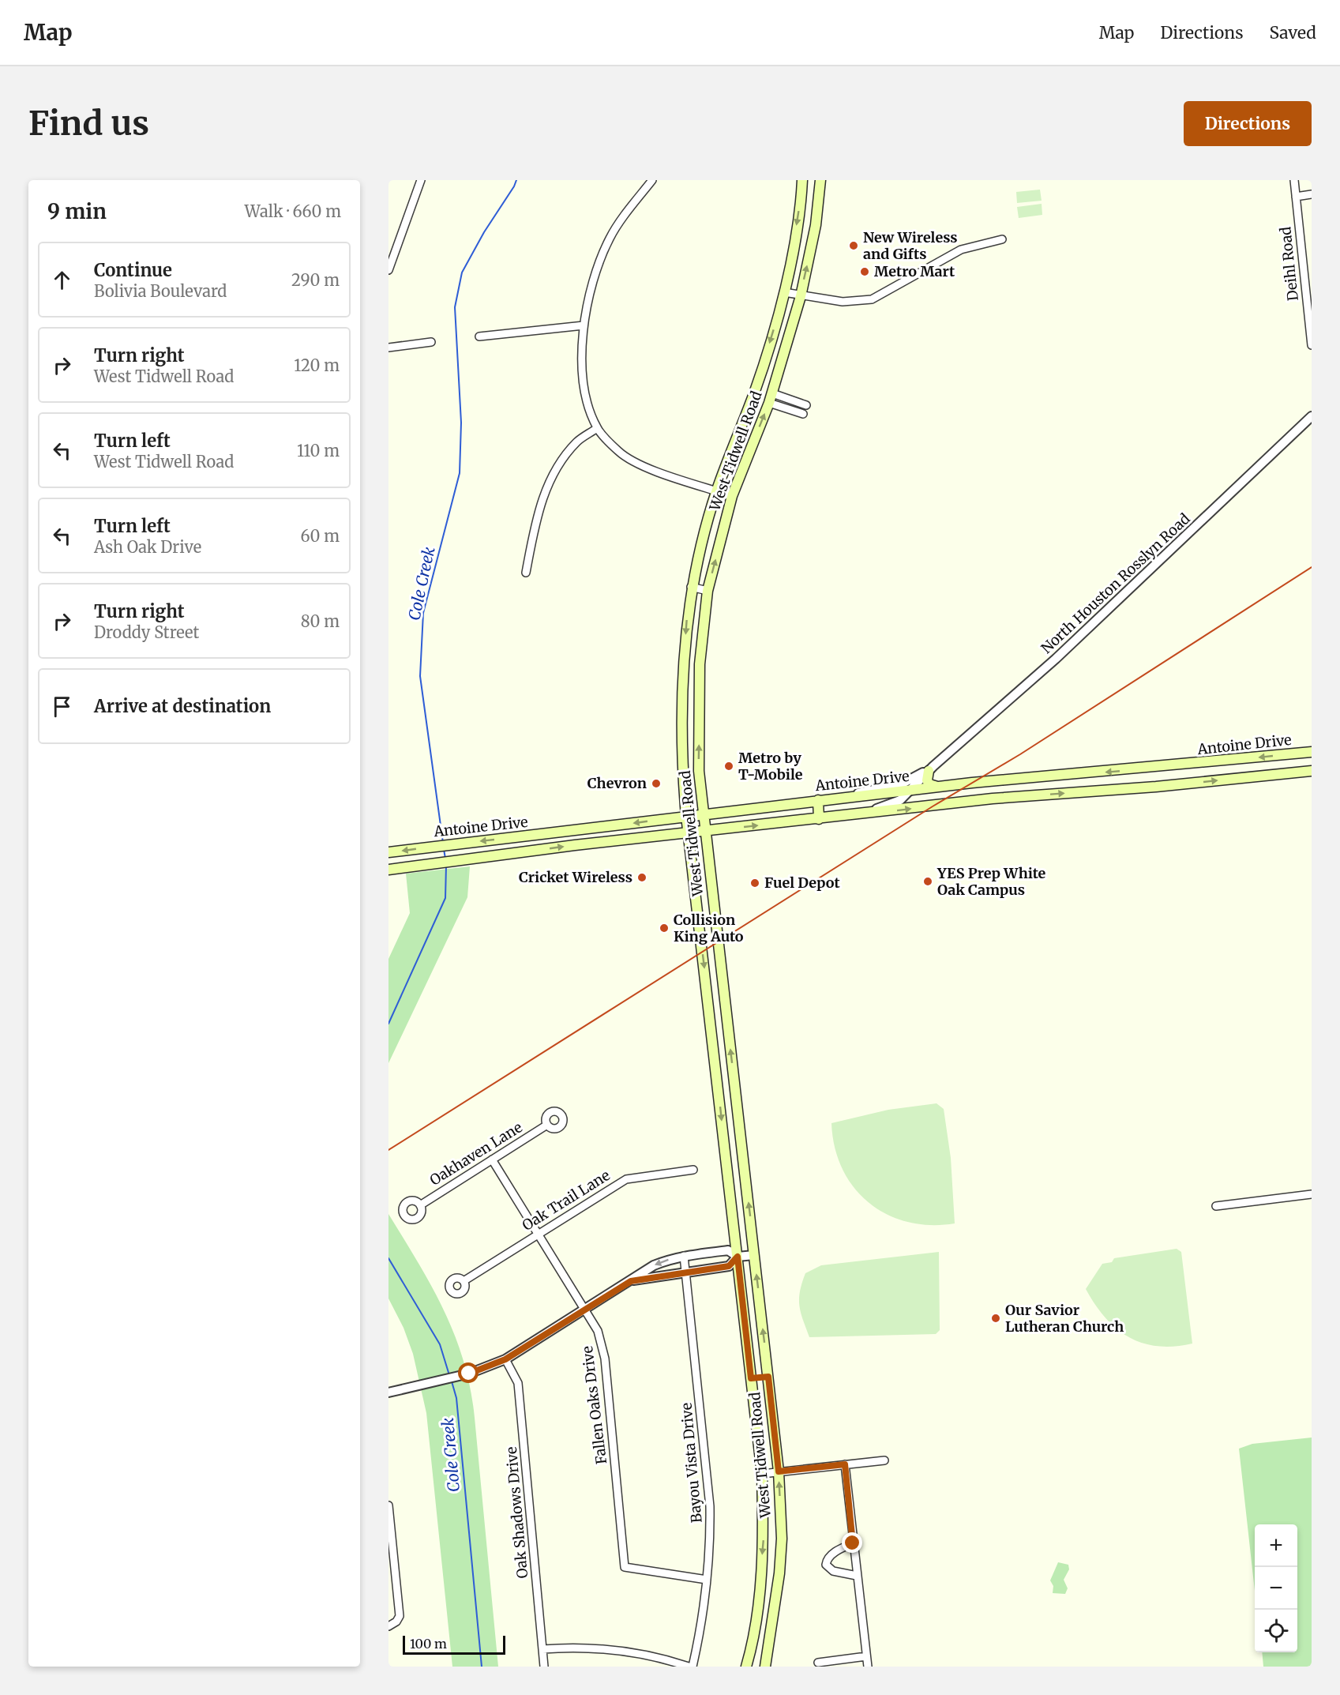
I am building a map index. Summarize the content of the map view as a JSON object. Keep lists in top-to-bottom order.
{
  "streets": {
    "main road": ["West Tidwell Road", "Antoine Drive"],
    "street": [
      "Deihl Road",
      "North Houston Rosslyn Road",
      "Oakhaven Lane",
      "Oak Trail Lane",
      "Fallen Oaks Drive",
      "Bayou Vista Drive",
      "Oak Shadows Drive"
    ]
  },
  "crossings": [
    ["West Tidwell Road", "Antoine Drive"],
    ["North Houston Rosslyn Road", "Antoine Drive"],
    ["Oakhaven Lane", "Fallen Oaks Drive"],
    ["Oak Trail Lane", "Fallen Oaks Drive"],
    ["Fallen Oaks Drive", "Bayou Vista Drive"]
  ],
  "water": ["Cole Creek"],
  "places": [
    "New Wireless and Gifts",
    "Metro Mart",
    "Metro by T-Mobile",
    "Chevron",
    "Cricket Wireless",
    "YES Prep White Oak Campus",
    "Fuel Depot",
    "Collision King Auto",
    "Our Savior Lutheran Church"
  ],
  "scale_bar": "100 m",
  "page": {
    "header": "Map",
    "nav": ["Map", "Directions", "Saved"],
    "buttons": "Directions",
    "title": "Find us",
    "heading": ["9 min", "Walk · 660 m"],
    "list": [
      ["Continue", "Bolivia Boulevard", "290 m"],
      ["Turn right", "West Tidwell Road", "120 m"],
      ["Turn left", "West Tidwell Road", "110 m"],
      ["Turn left", "Ash Oak Drive", "60 m"],
      ["Turn right", "Droddy Street", "80 m"],
      "Arrive at destination"
    ],
    "map_buttons": ["+", "−"],
    "scale": "100 m"
  }
}
